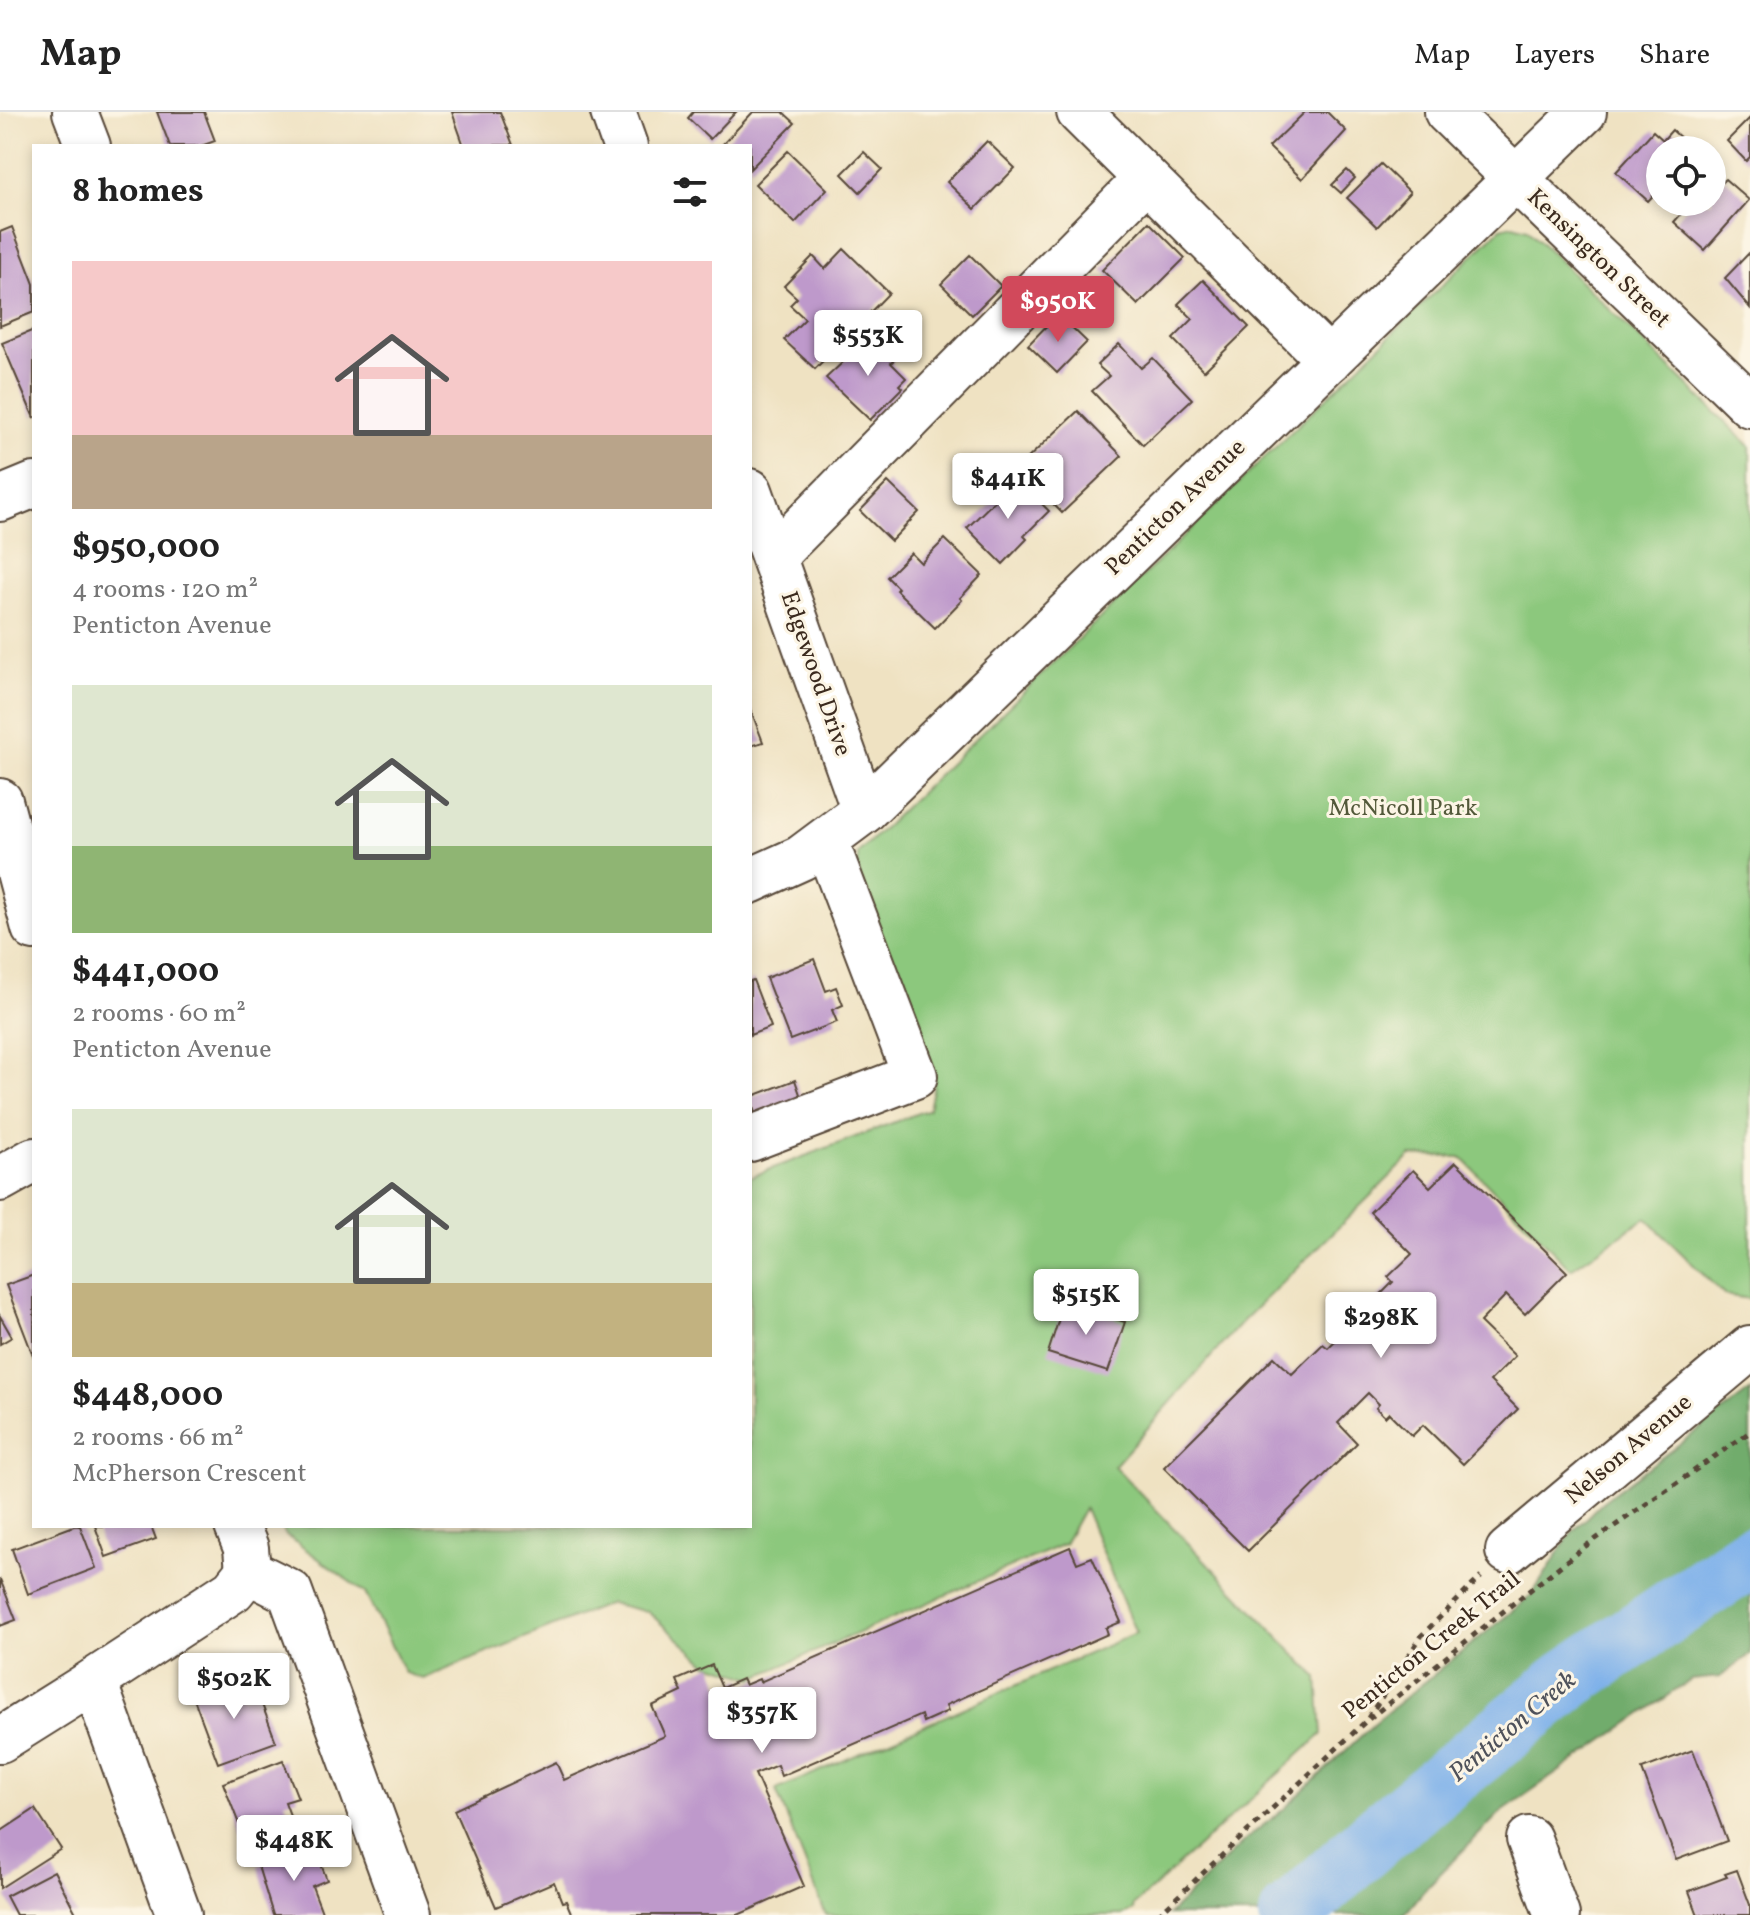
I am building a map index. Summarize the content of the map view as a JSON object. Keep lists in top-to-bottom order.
{
  "streets": {
    "street": [
      "Kensington Street",
      "Penticton Avenue",
      "Edgewood Drive",
      "Nelson Avenue"
    ],
    "path": ["Penticton Creek Trail"]
  },
  "crossings": [
    ["Kensington Street", "Penticton Avenue"],
    ["Penticton Avenue", "Edgewood Drive"]
  ],
  "water": ["Penticton Creek"],
  "parks": ["McNicoll Park"],
  "page": {
    "header": "Map",
    "nav": ["Map", "Layers", "Share"],
    "heading": "8 homes",
    "list": [
      {
        "name": "$950,000",
        "note": "4 rooms · 120 m² · Penticton Avenue"
      },
      {
        "name": "$441,000",
        "note": "2 rooms · 60 m² · Penticton Avenue"
      },
      {
        "name": "$448,000",
        "note": "2 rooms · 66 m² · McPherson Crescent"
      }
    ],
    "price": [
      "$950K",
      "$553K",
      "$441K",
      "$515K",
      "$298K",
      "$502K",
      "$357K",
      "$448K"
    ]
  }
}
